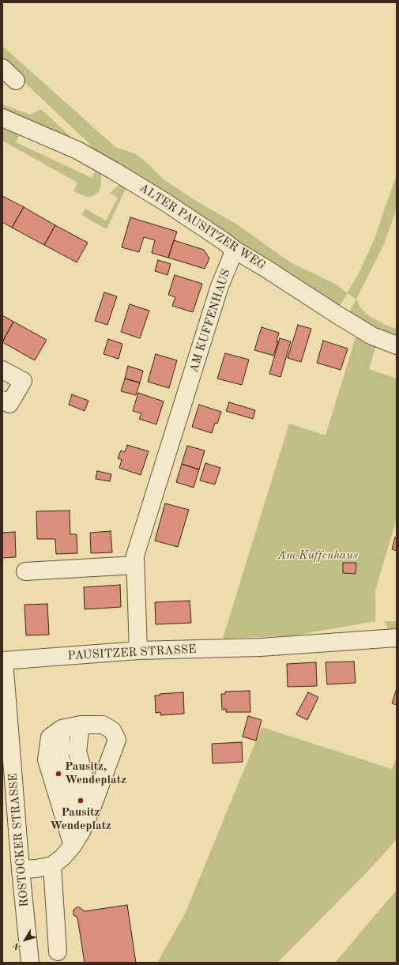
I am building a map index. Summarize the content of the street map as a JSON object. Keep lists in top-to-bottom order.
{
  "streets": {
    "street": [
      "ALTER PAUSITZER WEG",
      "AM KUFFENHAUS",
      "PAUSITZER STRASSE",
      "ROSTOCKER STRASSE"
    ]
  },
  "crossings": [
    ["ALTER PAUSITZER WEG", "AM KUFFENHAUS"],
    ["AM KUFFENHAUS", "PAUSITZER STRASSE"],
    ["PAUSITZER STRASSE", "ROSTOCKER STRASSE"]
  ],
  "parks": ["Am Kuffenhaus"],
  "places": ["Pausitz, Wendeplatz", "Pausitz Wendeplatz"],
  "north": "bottom left"
}
